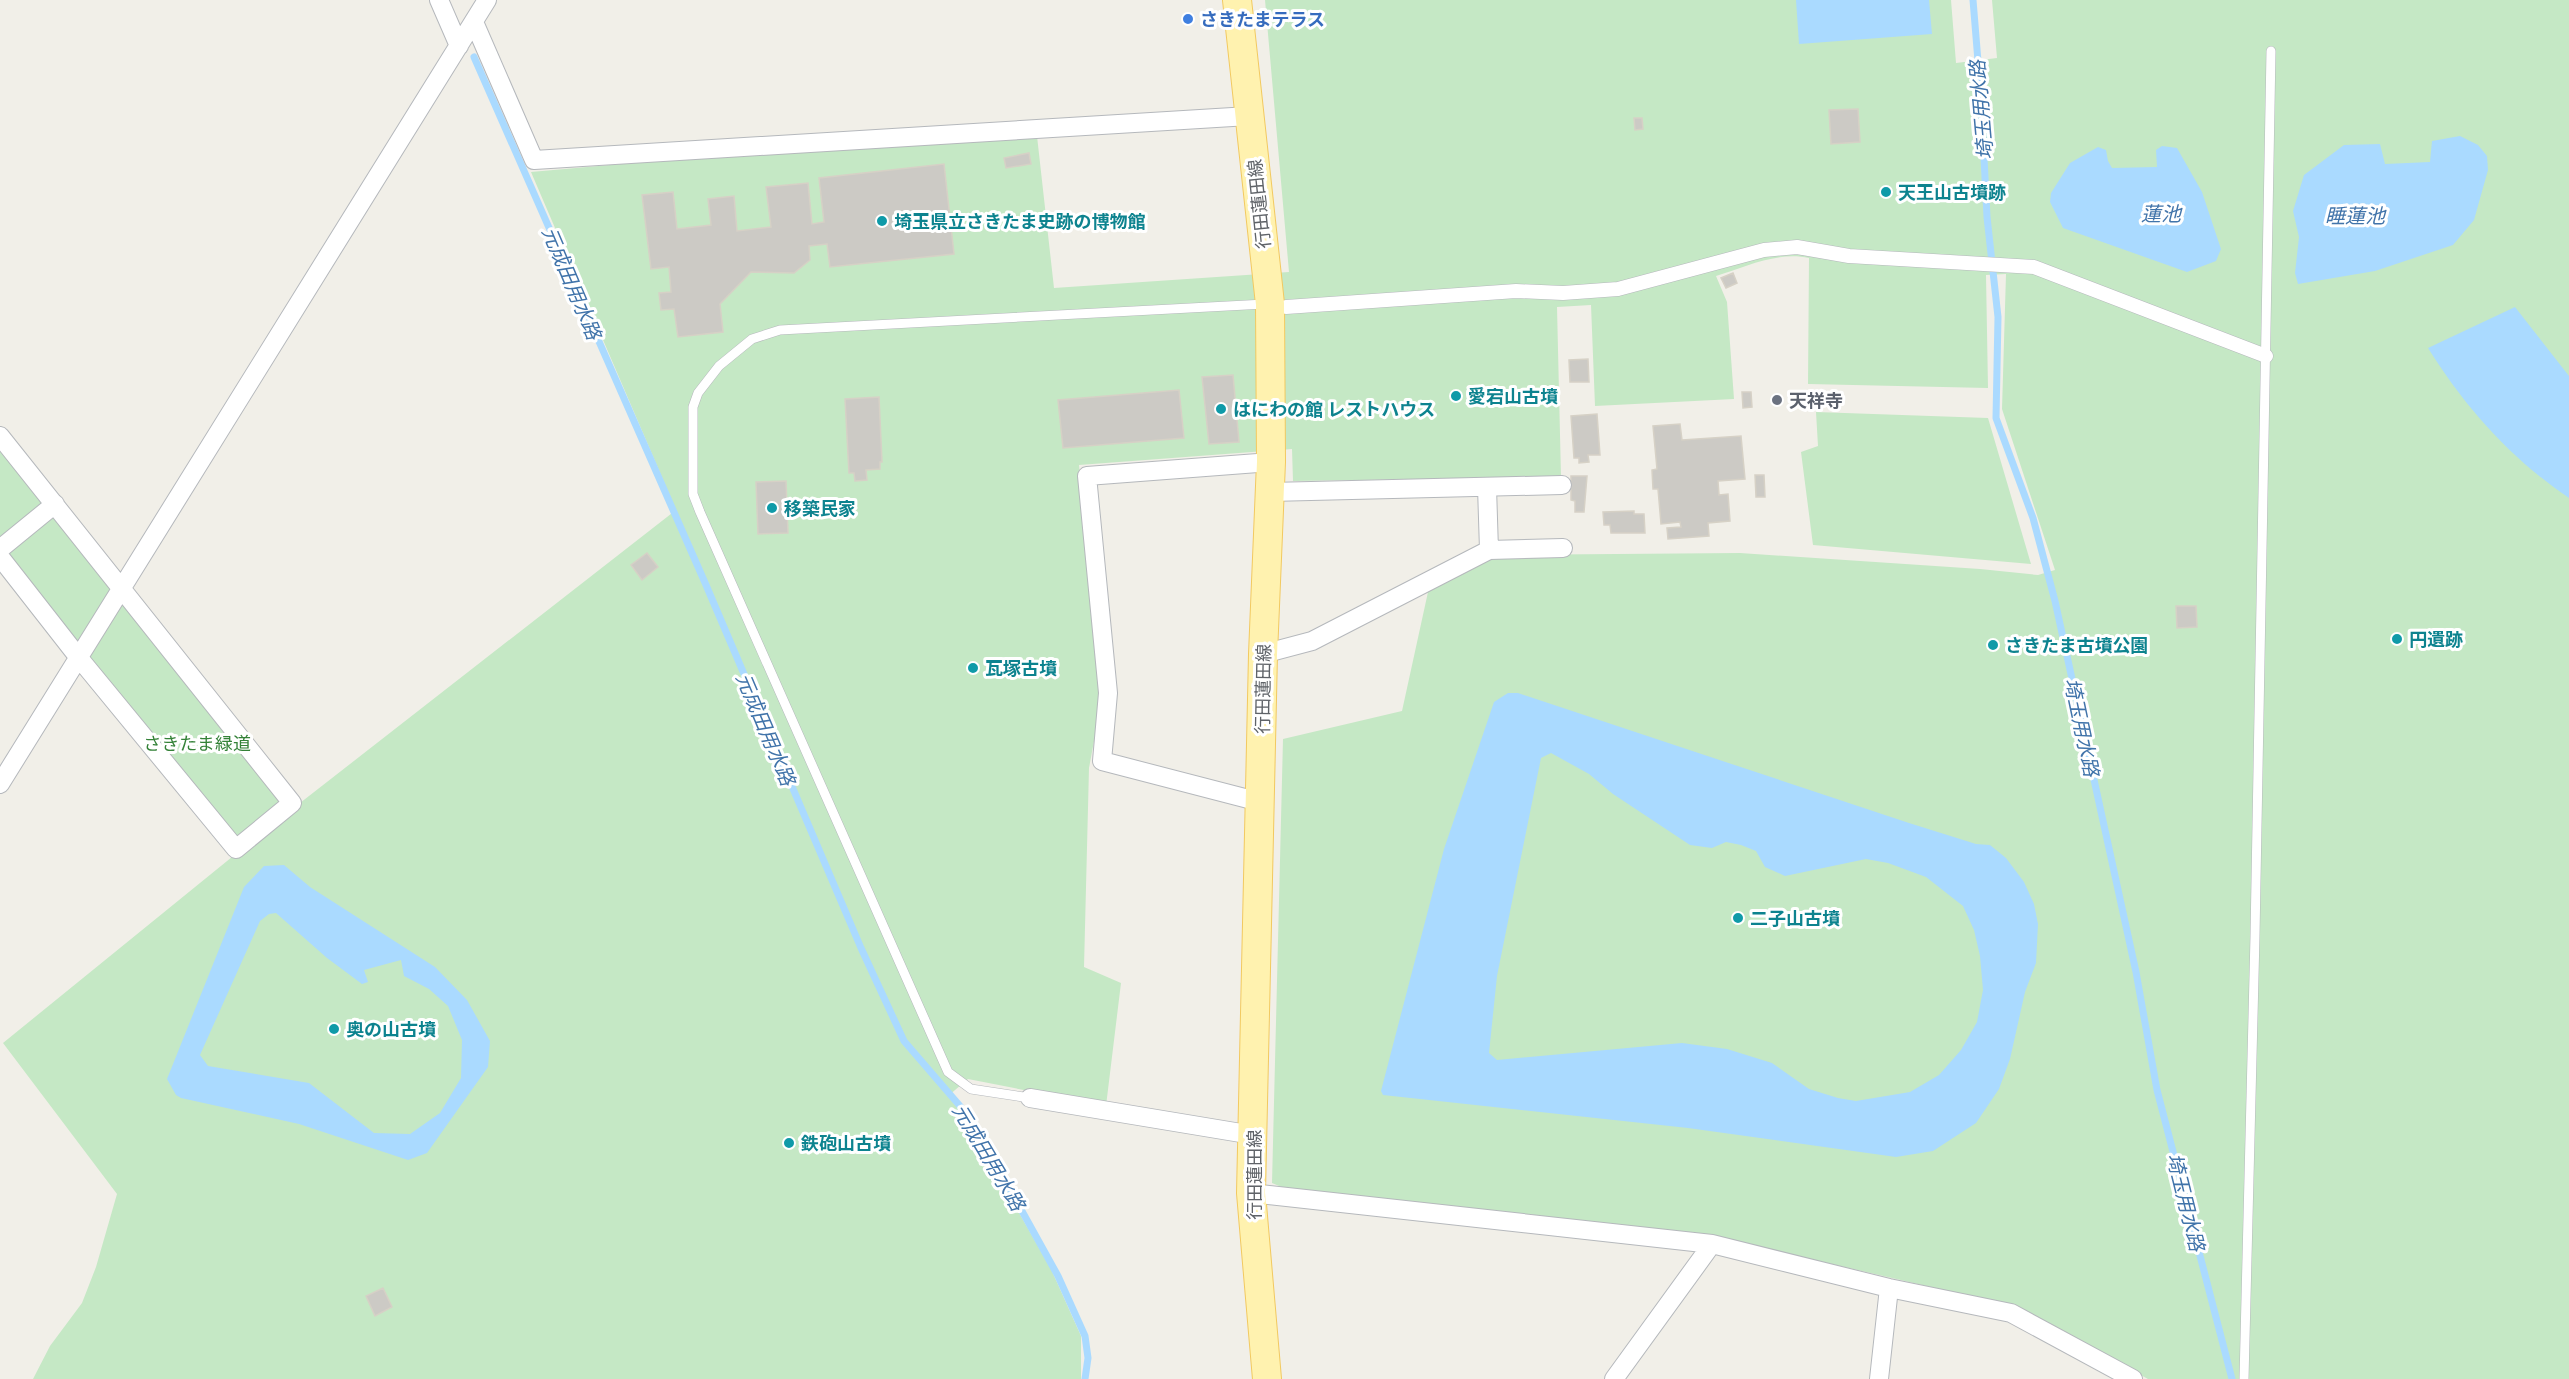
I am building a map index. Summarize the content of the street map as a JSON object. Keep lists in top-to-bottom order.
{
  "streets": {
    "main road": ["行田蓮田線"]
  },
  "water": [
    "埼玉用水路",
    "蓮池",
    "睡蓮池",
    "元成田用水路"
  ],
  "parks": ["さきたま緑道"],
  "places": [
    "さきたまテラス",
    "天王山古墳跡",
    "埼玉県立さきたま史跡の博物館",
    "愛宕山古墳",
    "天祥寺",
    "はにわの館 レストハウス",
    "移築民家",
    "円遺跡",
    "さきたま古墳公園",
    "瓦塚古墳",
    "二子山古墳",
    "奥の山古墳",
    "鉄砲山古墳"
  ]
}
